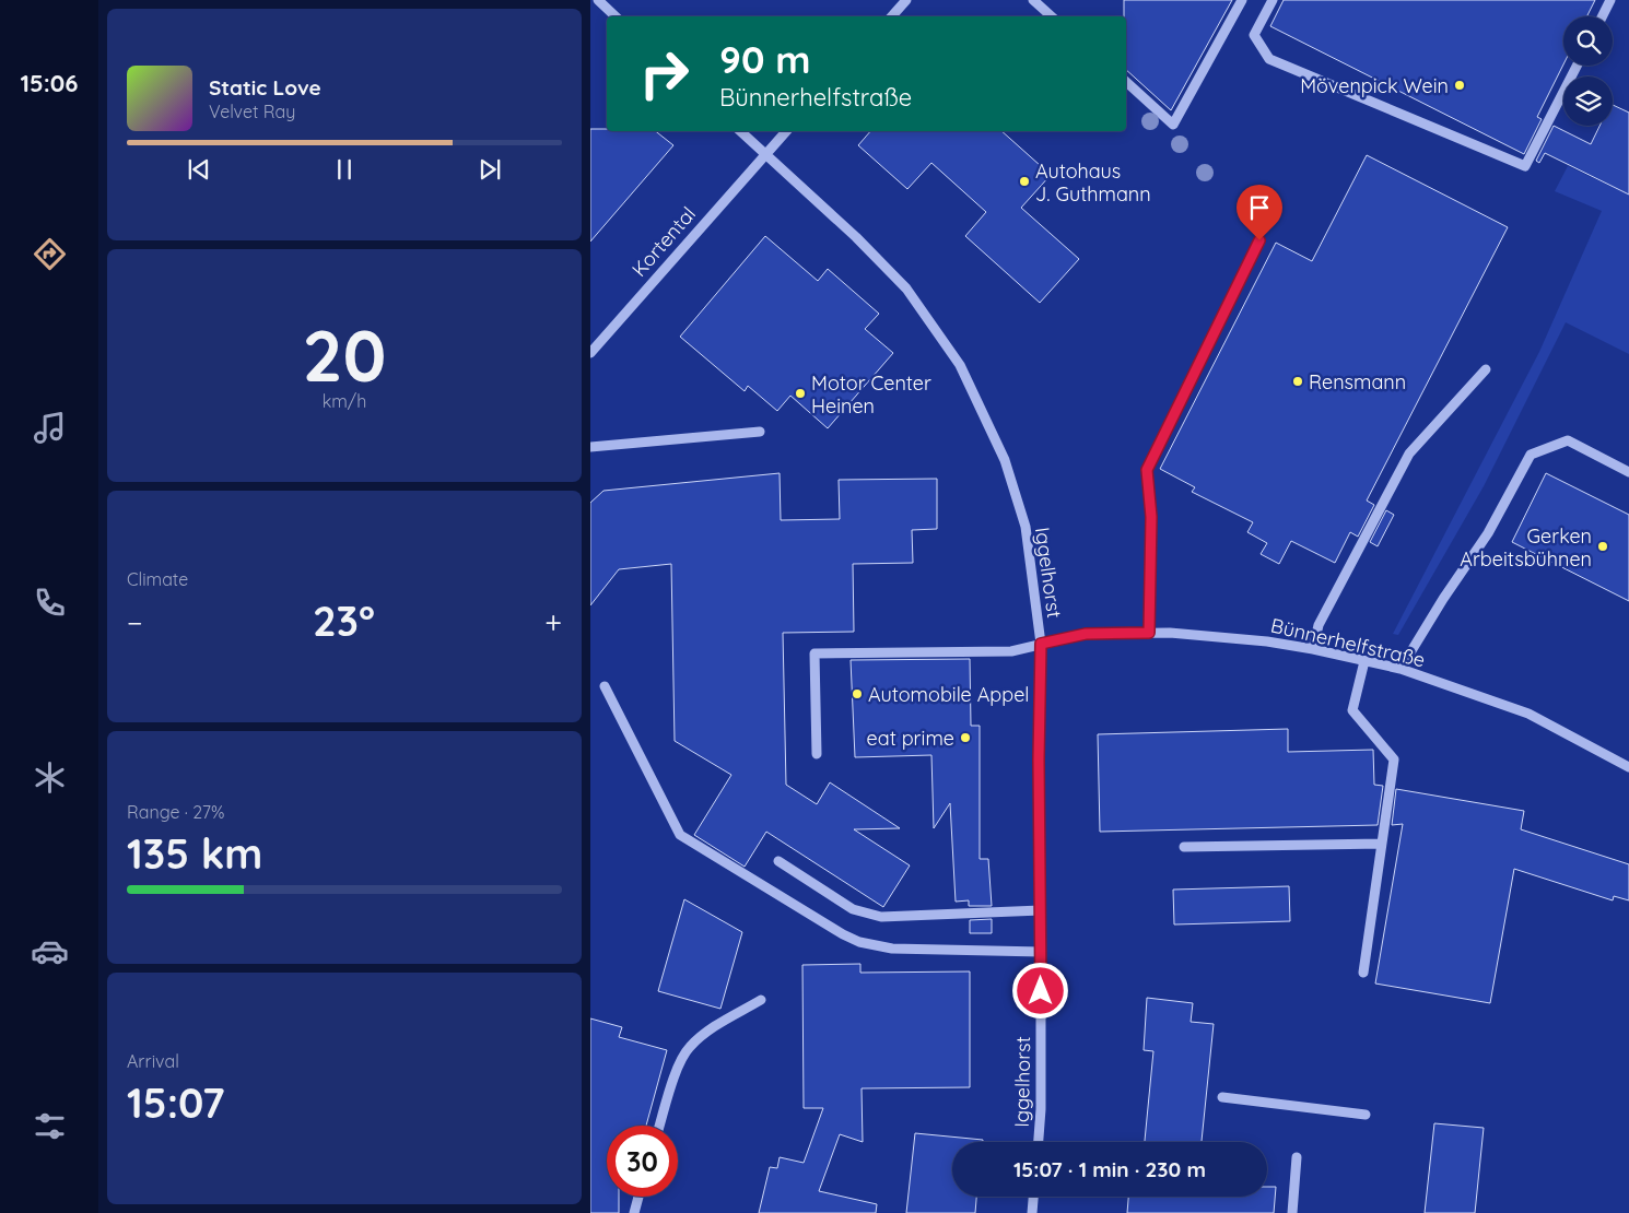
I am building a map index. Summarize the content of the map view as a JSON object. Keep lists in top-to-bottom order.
{
  "streets": {
    "street": ["Kortental", "Iggelhorst", "Bünnerhelfstraße"]
  },
  "crossings": [
    ["Kortental", "Iggelhorst"],
    ["Iggelhorst", "Bünnerhelfstraße"]
  ],
  "places": [
    "Mövenpick Wein",
    "Autohaus J. Guthmann",
    "Rensmann",
    "Motor Center Heinen",
    "Gerken Arbeitsbühnen",
    "Automobile Appel",
    "eat prime"
  ],
  "page": {
    "tabs": "15:06",
    "turn": ["90 m", "Bünnerhelfstraße"],
    "song": ["Static Love", "Velvet Ray"],
    "tile": [
      ["20", "km/h"],
      "Climate",
      ["Range · 27%", "135 km"],
      ["Arrival", "15:07"]
    ],
    "heat": ["−", "23°", "+"],
    "limit": "30",
    "trip": "15:07 · 1 min · 230 m"
  }
}
